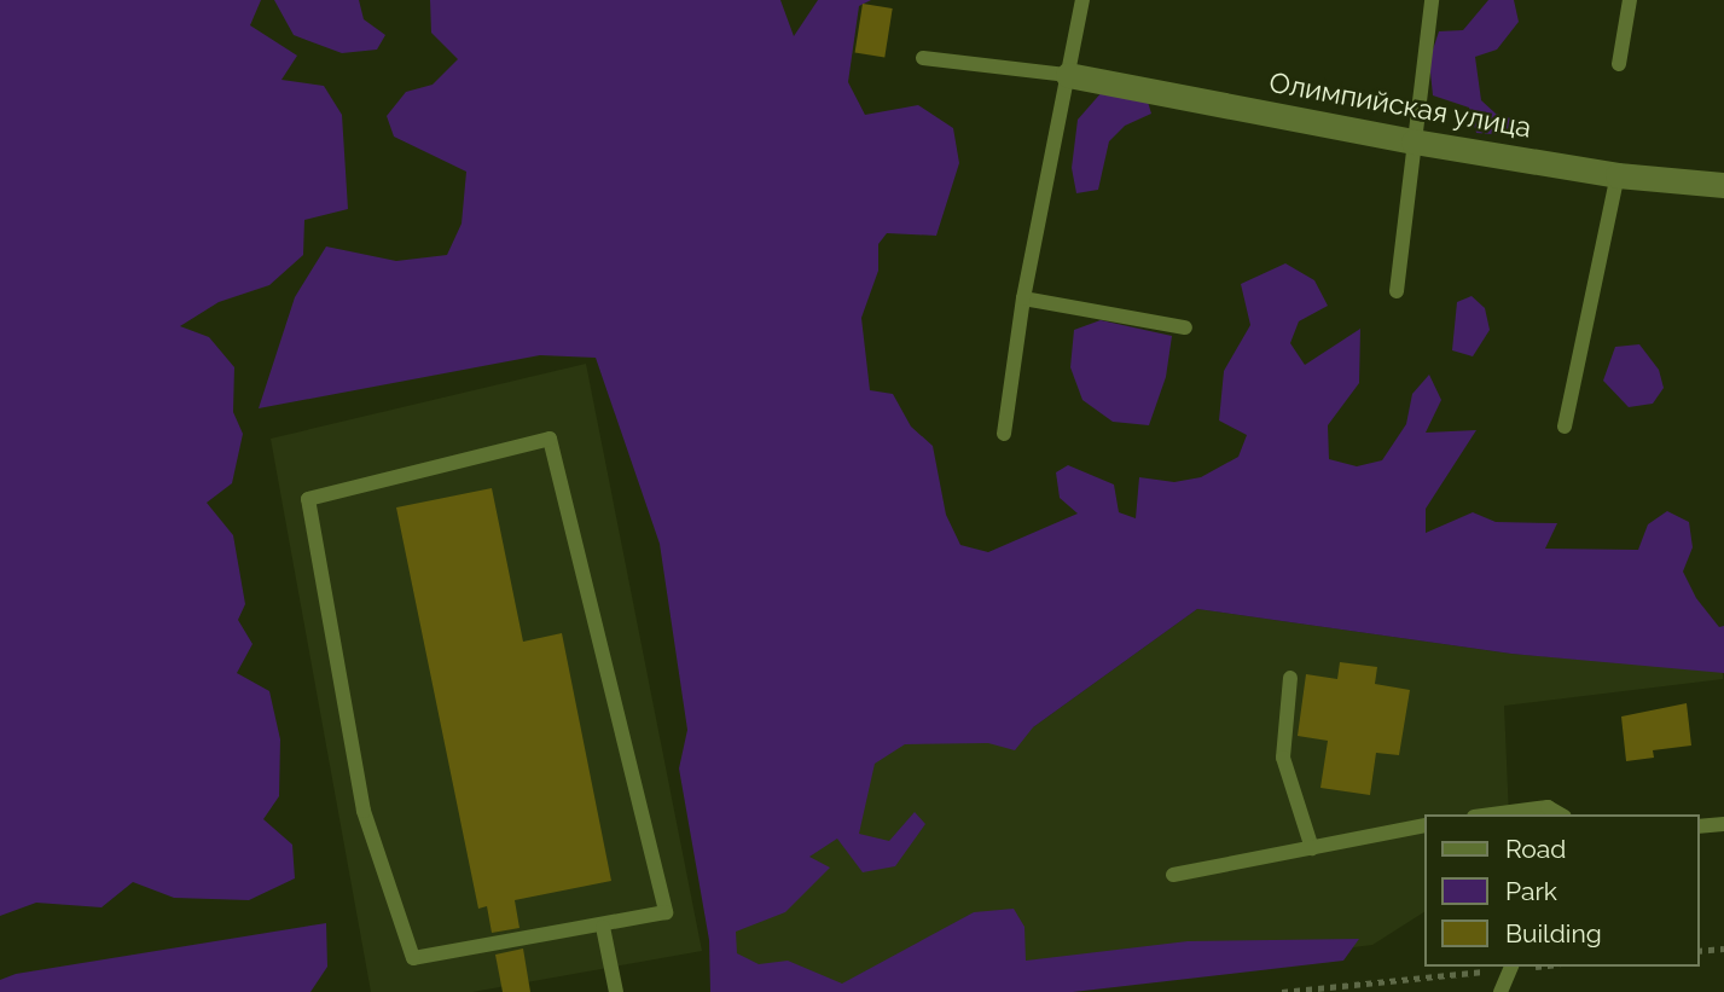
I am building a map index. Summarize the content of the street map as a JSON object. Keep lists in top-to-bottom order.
{
  "streets": {
    "street": ["Олимпийская улица"]
  },
  "legend": ["Road", "Park", "Building"]
}
